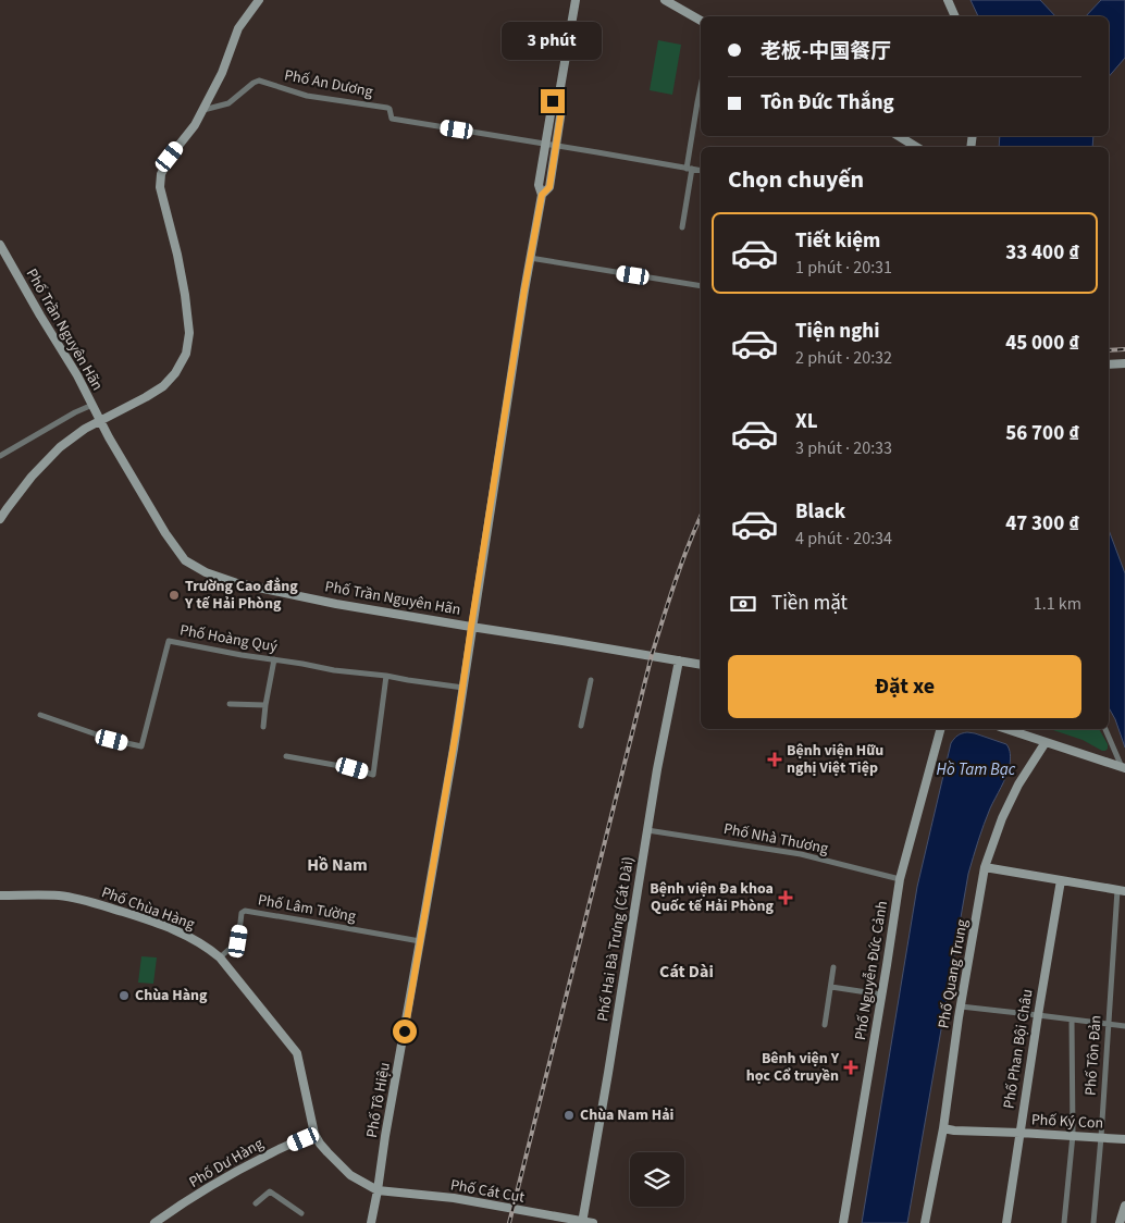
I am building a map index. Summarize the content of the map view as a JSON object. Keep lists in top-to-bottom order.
{
  "streets": {
    "main road": [
      "Phố Trần Nguyên Hãn",
      "Phố Chùa Hàng",
      "Phố Hai Bà Trưng (Cát Dài)",
      "Phố Nguyễn Đức Cảnh",
      "Phố Quang Trung",
      "Phố Phan Bội Châu",
      "Phố Tô Hiệu",
      "Phố Ký Con",
      "Phố Dư Hàng",
      "Phố Cát Cụt"
    ],
    "street": [
      "Phố An Dương",
      "Phố Hoàng Quý",
      "Phố Nhà Thương",
      "Phố Lâm Tường",
      "Phố Tôn Đản"
    ]
  },
  "crossings": [
    ["Phố Trần Nguyên Hãn", "Phố Hai Bà Trưng (Cát Dài)"],
    ["Phố Trần Nguyên Hãn", "Phố Tô Hiệu"],
    ["Phố Hoàng Quý", "Phố Tô Hiệu"],
    ["Phố Nhà Thương", "Phố Hai Bà Trưng (Cát Dài)"],
    ["Phố Nhà Thương", "Phố Nguyễn Đức Cảnh"],
    ["Phố Chùa Hàng", "Phố Lâm Tường"],
    ["Phố Chùa Hàng", "Phố Tô Hiệu"],
    ["Phố Chùa Hàng", "Phố Dư Hàng"],
    ["Phố Chùa Hàng", "Phố Cát Cụt"],
    ["Phố Lâm Tường", "Phố Tô Hiệu"],
    ["Phố Hai Bà Trưng (Cát Dài)", "Phố Cát Cụt"],
    ["Phố Quang Trung", "Phố Ký Con"],
    ["Phố Phan Bội Châu", "Phố Ký Con"],
    ["Phố Tôn Đản", "Phố Ký Con"],
    ["Phố Tô Hiệu", "Phố Cát Cụt"]
  ],
  "districts": ["Hồ Nam", "Cát Dài"],
  "water": ["Hồ Tam Bạc"],
  "places": {
    "other": ["Trường Cao đẳng Y tế Hải Phòng", "Chùa Hàng", "Chùa Nam Hải"],
    "health": ["Bệnh viện Hữu nghị Việt Tiệp", "Bệnh viện Đa khoa Quốc tế Hải Phòng", "Bênh viện Y học Cổ truyền"]
  },
  "page": {
    "banner": ["老板-中国餐厅", "Tôn Đức Thắng"],
    "bubble": "3 phút",
    "heading": "Chọn chuyến",
    "list": [
      {
        "name": "Tiết kiệm",
        "note": "1 phút · 20:31",
        "value": "33 400 ₫"
      },
      {
        "name": "Tiện nghi",
        "note": "2 phút · 20:32",
        "value": "45 000 ₫"
      },
      {
        "name": "XL",
        "note": "3 phút · 20:33",
        "value": "56 700 ₫"
      },
      {
        "name": "Black",
        "note": "4 phút · 20:34",
        "value": "47 300 ₫"
      }
    ],
    "pay": ["Tiền mặt", "1.1 km"],
    "buttons": "Đặt xe"
  }
}
